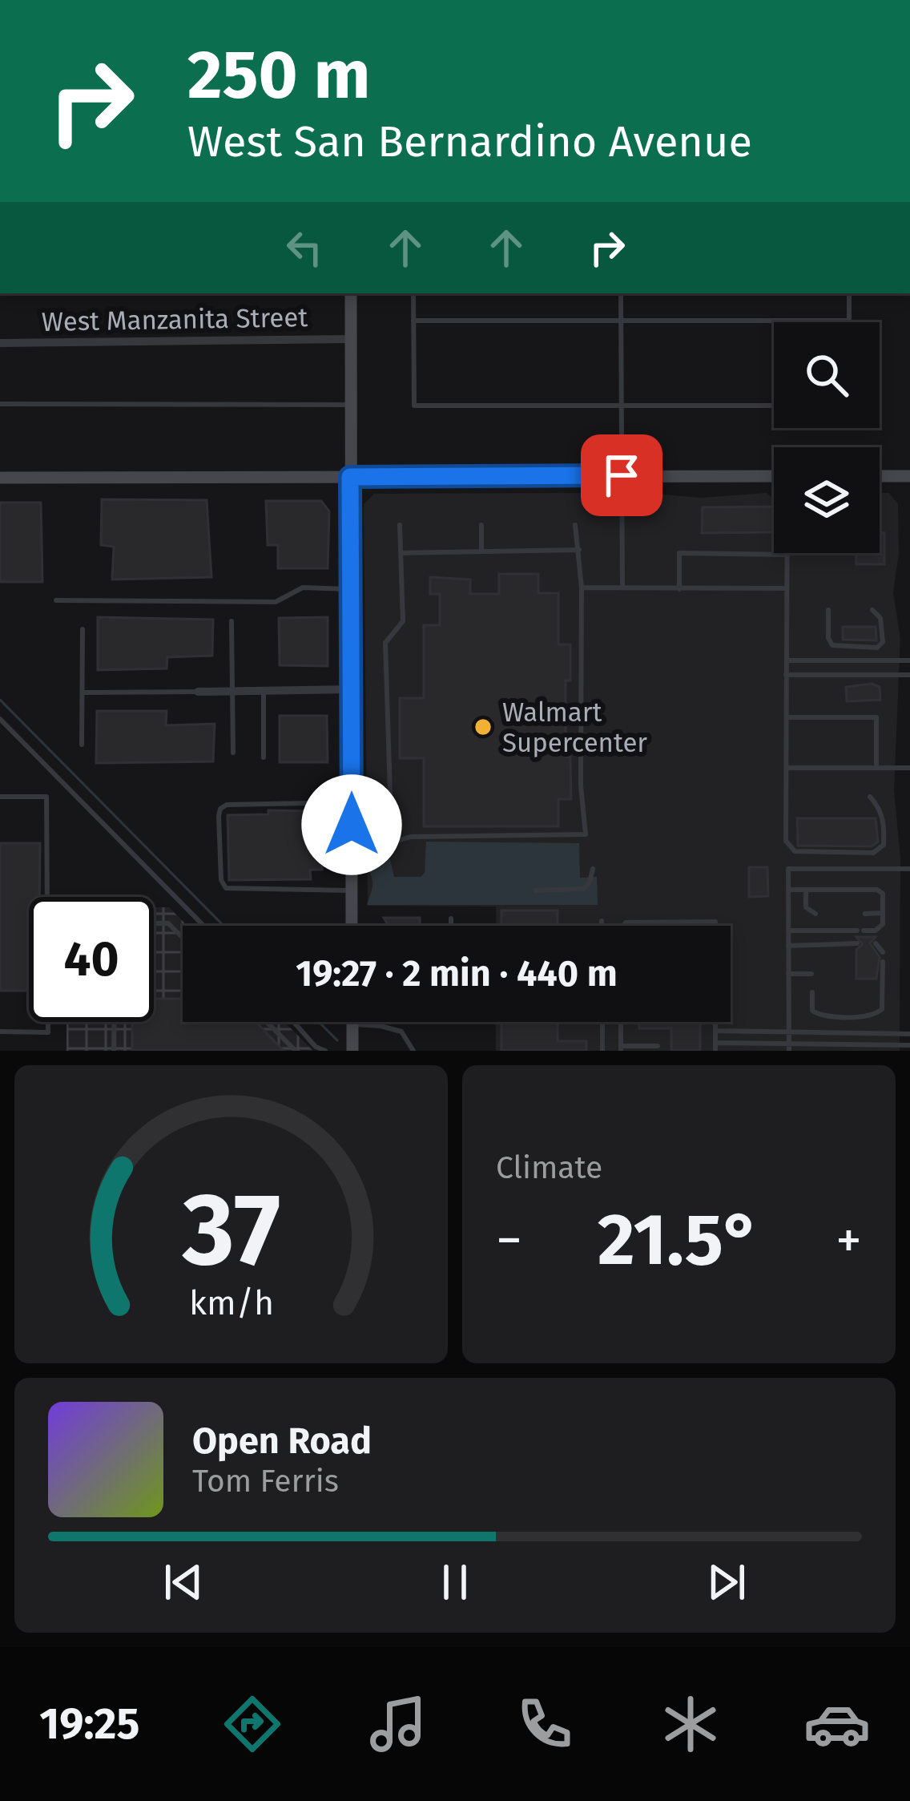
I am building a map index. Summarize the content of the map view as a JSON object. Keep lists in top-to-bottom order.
{
  "streets": {
    "street": ["West Manzanita Street"]
  },
  "places": ["Walmart Supercenter"],
  "page": {
    "turn": ["250 m", "West San Bernardino Avenue"],
    "limit": "40",
    "trip": "19:27 · 2 min · 440 m",
    "tile": "Climate",
    "heat": ["−", "21.5°", "+"],
    "song": ["Open Road", "Tom Ferris"],
    "tabs": "19:25",
    "gauge": ["37", "km/h"]
  }
}
